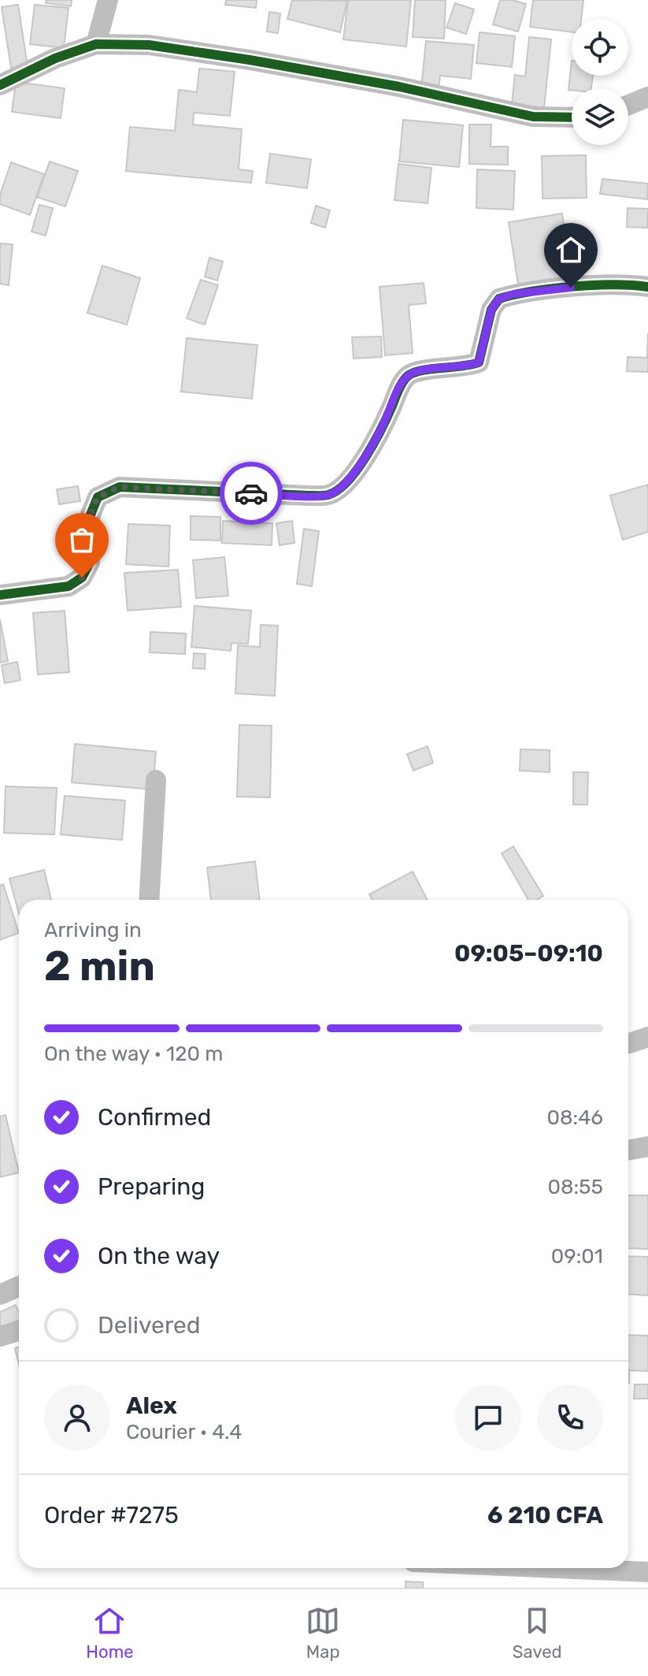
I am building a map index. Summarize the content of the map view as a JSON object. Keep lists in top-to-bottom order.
{
  "page": {
    "heading": ["2 min", "Arriving in", "09:05–09:10"],
    "panel": [
      "Alex",
      "Courier · 4.4",
      "Order #7275",
      "6 210 CFA"
    ],
    "bar": "On the way · 120 m",
    "list": [
      ["Confirmed", "08:46"],
      ["Preparing", "08:55"],
      ["On the way", "09:01"],
      "Delivered"
    ],
    "tabs": ["Home", "Map", "Saved"]
  }
}
